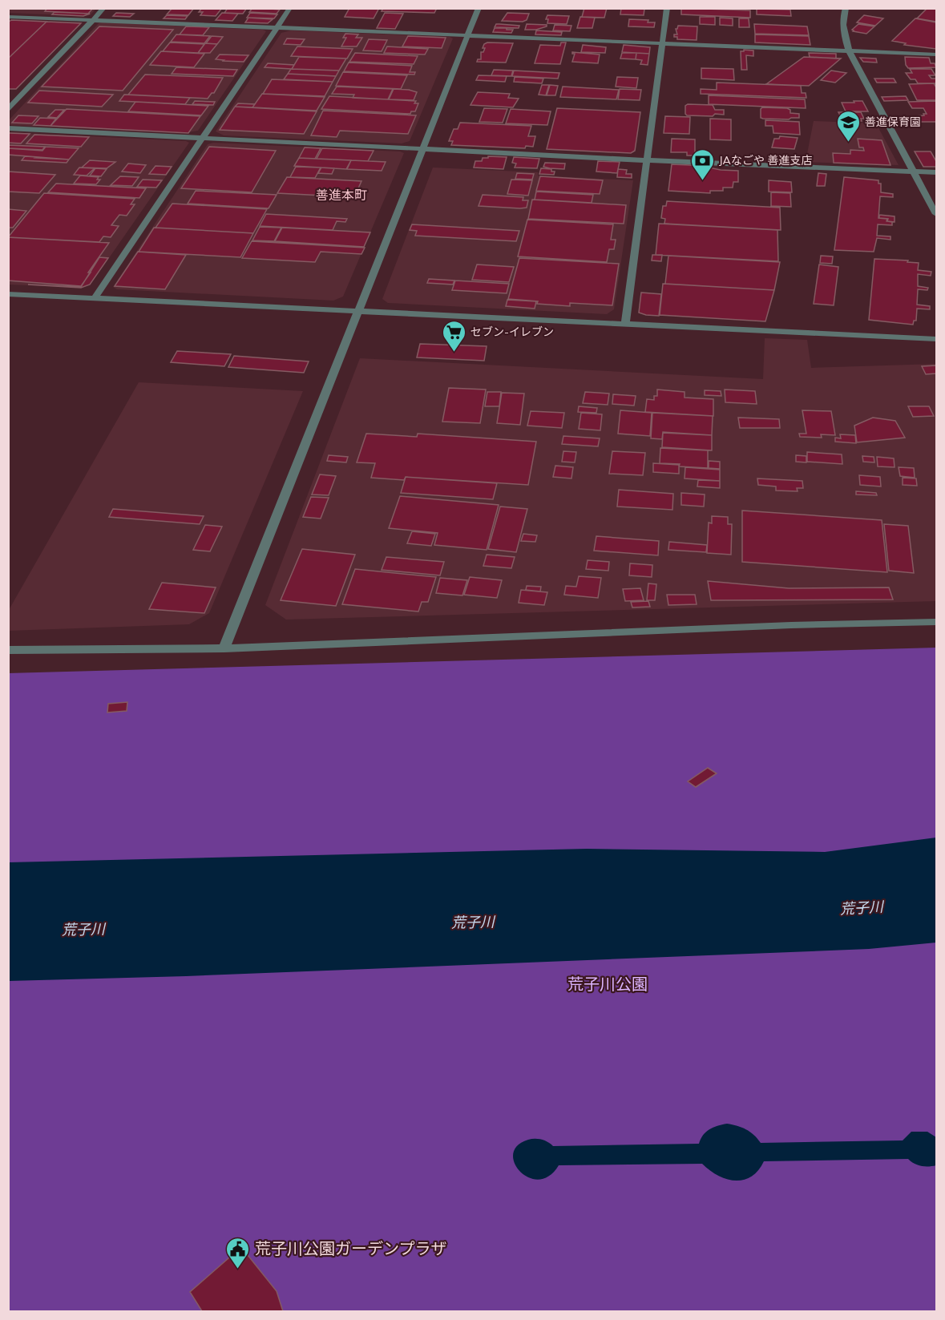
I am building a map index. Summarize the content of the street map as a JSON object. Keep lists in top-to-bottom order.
{
  "districts": ["善進本町"],
  "water": ["荒子川"],
  "parks": ["荒子川公園"],
  "places": {
    "school or university": ["善進保育園"],
    "bank": ["JAなごや 善進支店"],
    "supermarket": ["セブン-イレブン"],
    "public building": ["荒子川公園ガーデンプラザ"]
  }
}
